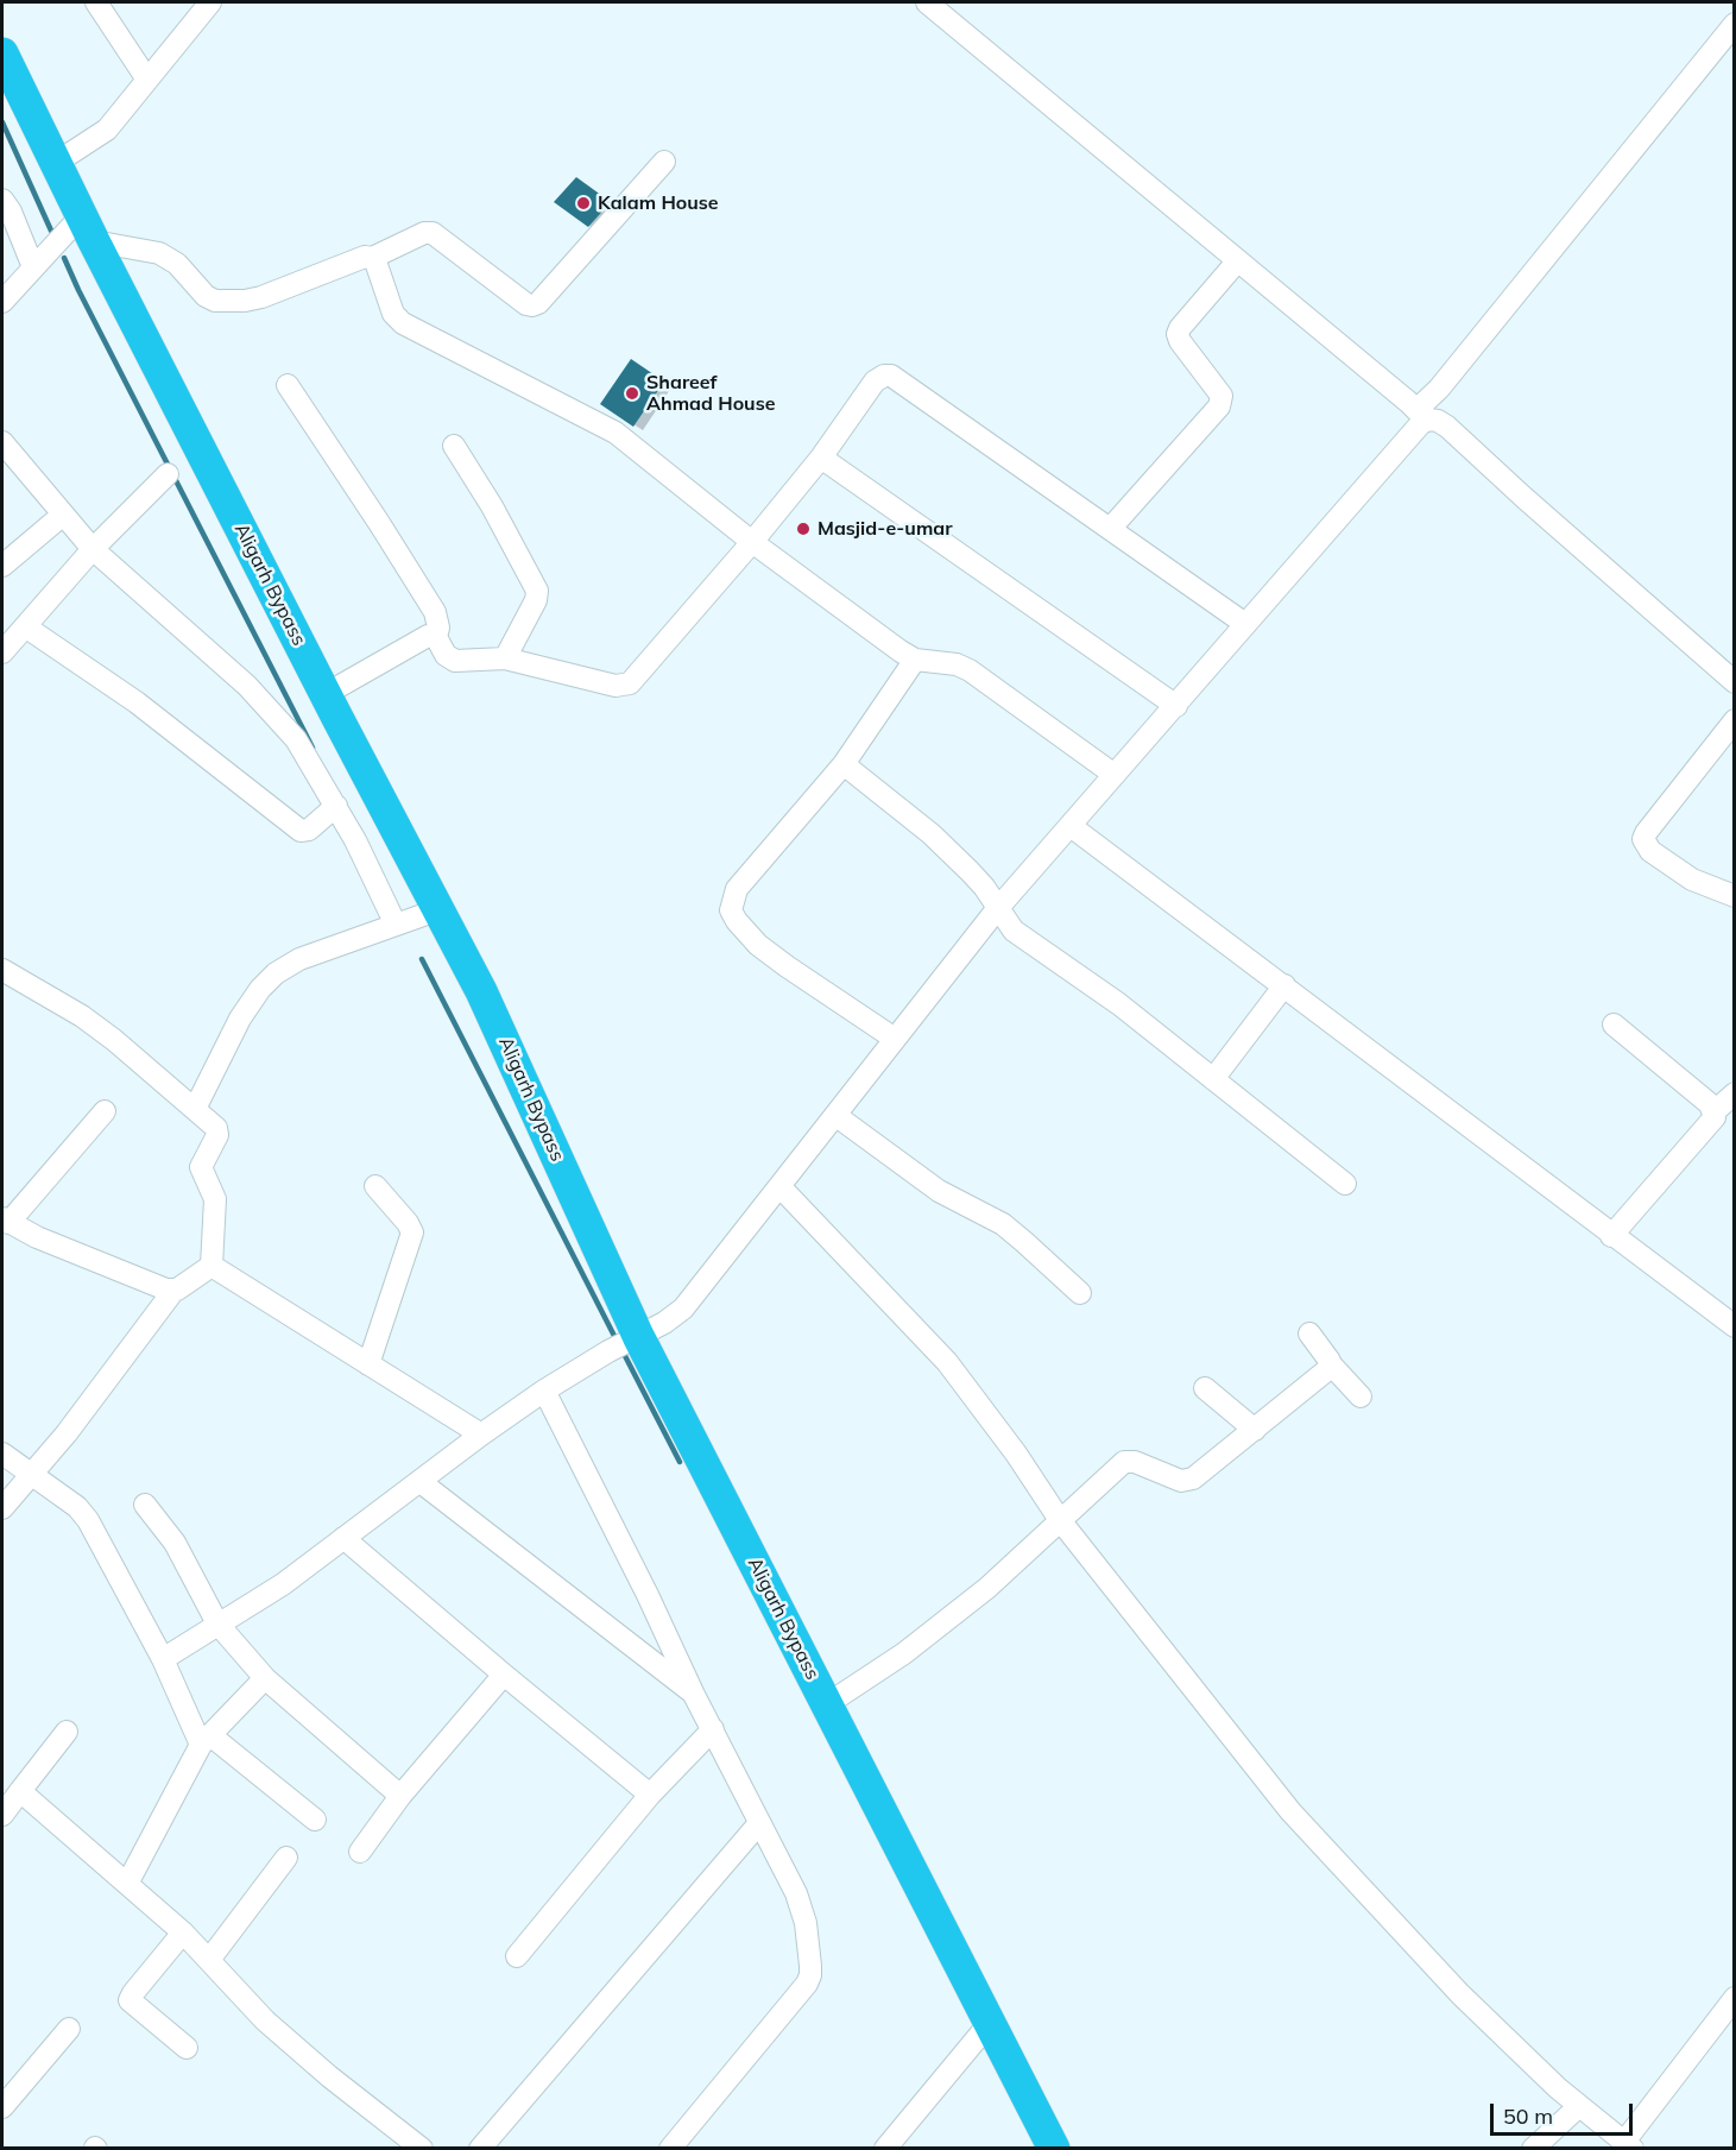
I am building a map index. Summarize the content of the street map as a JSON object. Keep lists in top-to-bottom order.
{
  "streets": {
    "highway": ["Aligarh Bypass"]
  },
  "places": ["Kalam House", "Shareef Ahmad House", "Masjid-e-umar"],
  "scale_bar": "50 m"
}
